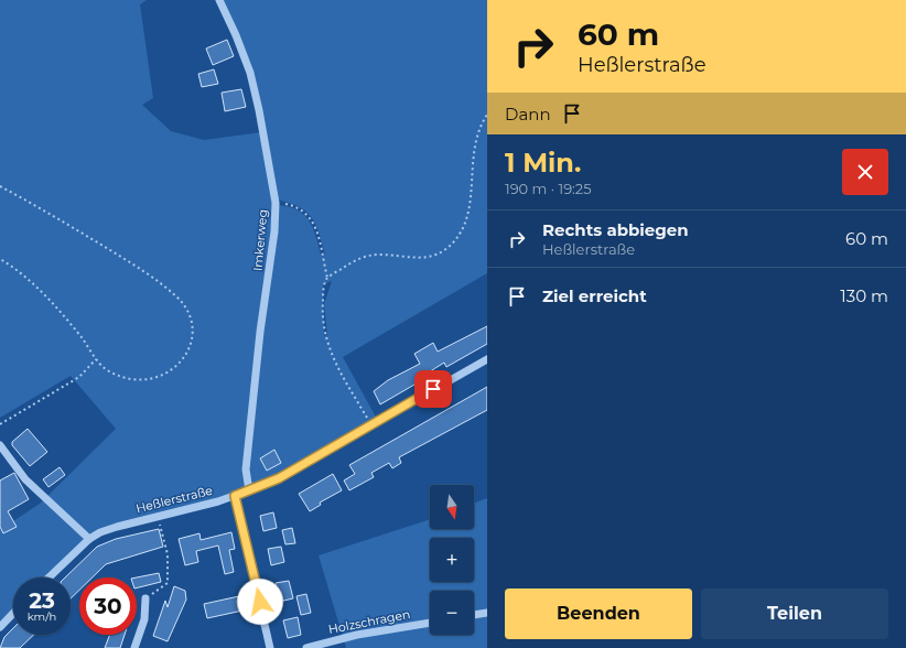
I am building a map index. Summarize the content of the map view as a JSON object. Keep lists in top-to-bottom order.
{
  "streets": {
    "street": ["Imkerweg", "Heßlerstraße", "Holzschragen"]
  },
  "crossings": [
    ["Imkerweg", "Heßlerstraße"]
  ],
  "north": "bottom",
  "page": {
    "turn": ["60 m", "Heßlerstraße"],
    "then": "Dann",
    "heading": ["1 Min.", "190 m · 19:25"],
    "list": [
      {
        "name": "Rechts abbiegen",
        "note": "Heßlerstraße",
        "value": "60 m"
      },
      {
        "name": "Ziel erreicht",
        "value": "130 m"
      }
    ],
    "map_buttons": ["+", "−"],
    "speed": "23 km/h",
    "limit": "30",
    "buttons": ["Beenden", "Teilen"]
  }
}
